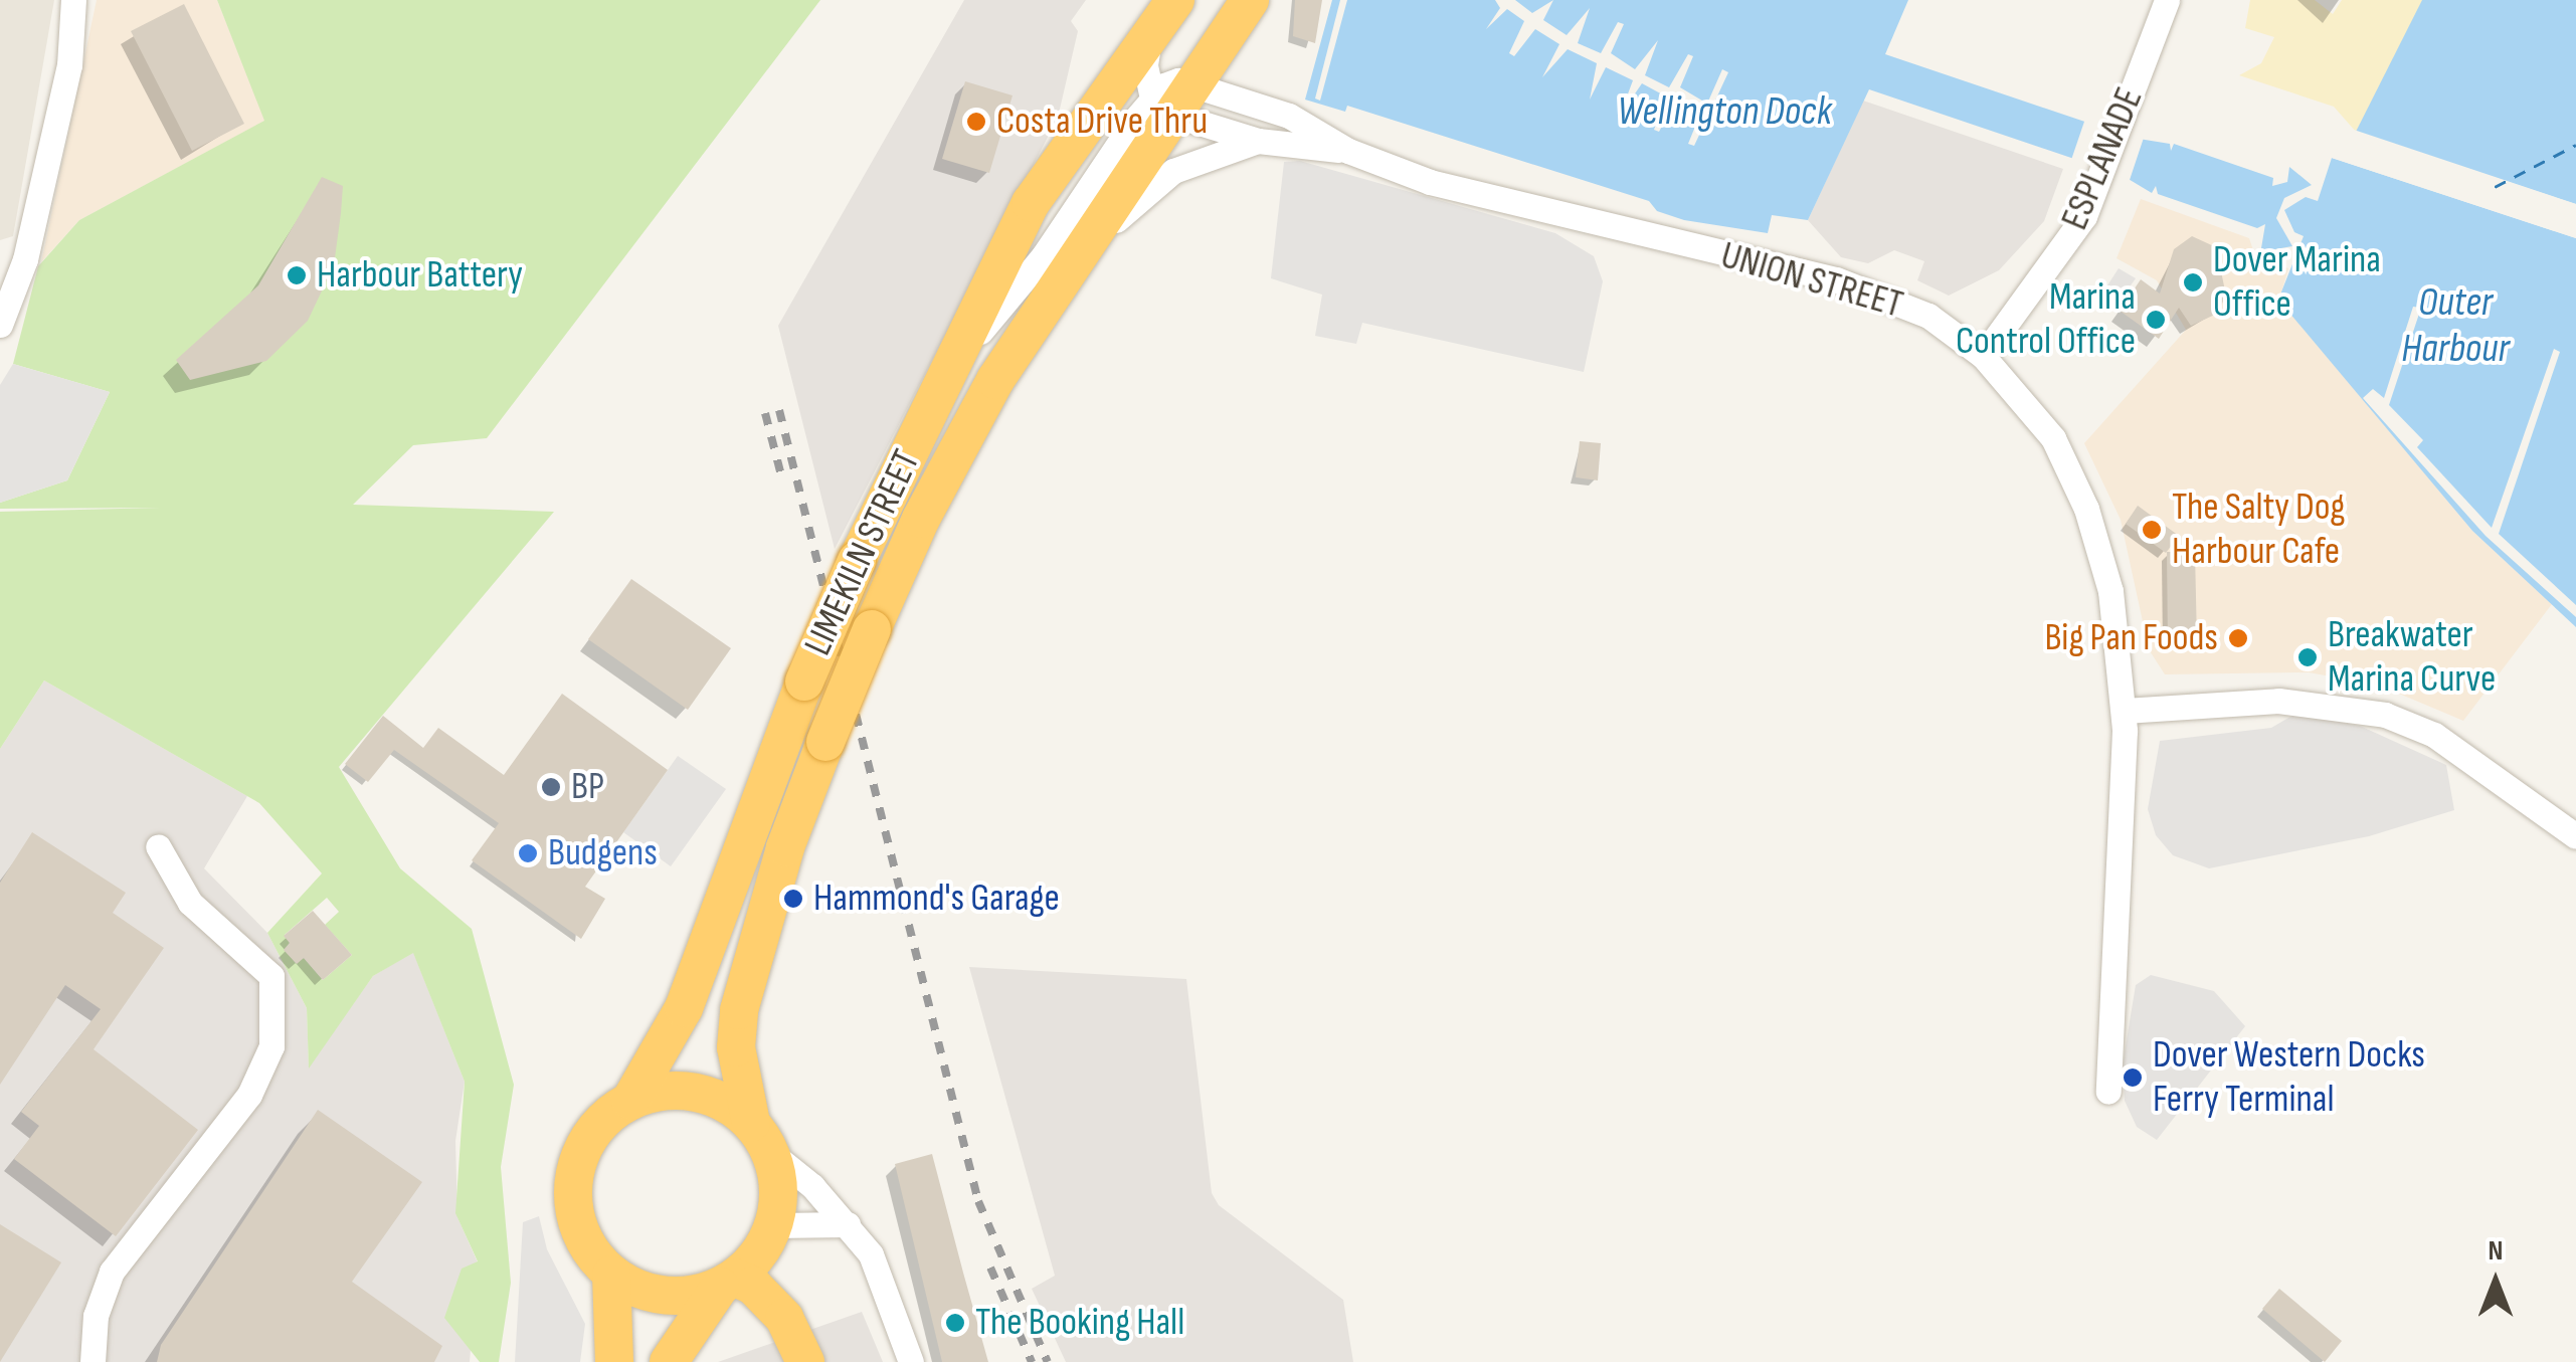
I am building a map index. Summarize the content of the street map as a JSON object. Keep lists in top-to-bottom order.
{
  "streets": {
    "highway": ["LIMEKILN STREET"],
    "street": ["ESPLANADE", "UNION STREET"]
  },
  "crossings": [
    ["ESPLANADE", "UNION STREET"],
    ["UNION STREET", "LIMEKILN STREET"]
  ],
  "water": ["Wellington Dock", "Outer Harbour"],
  "places": [
    "Costa Drive Thru",
    "Harbour Battery",
    "Dover Marina Office",
    "Marina Control Office",
    "The Salty Dog Harbour Cafe",
    "Big Pan Foods",
    "Breakwater Marina Curve",
    "BP",
    "Budgens",
    "Hammond's Garage",
    "Dover Western Docks Ferry Terminal",
    "The Booking Hall"
  ],
  "north": "top"
}
